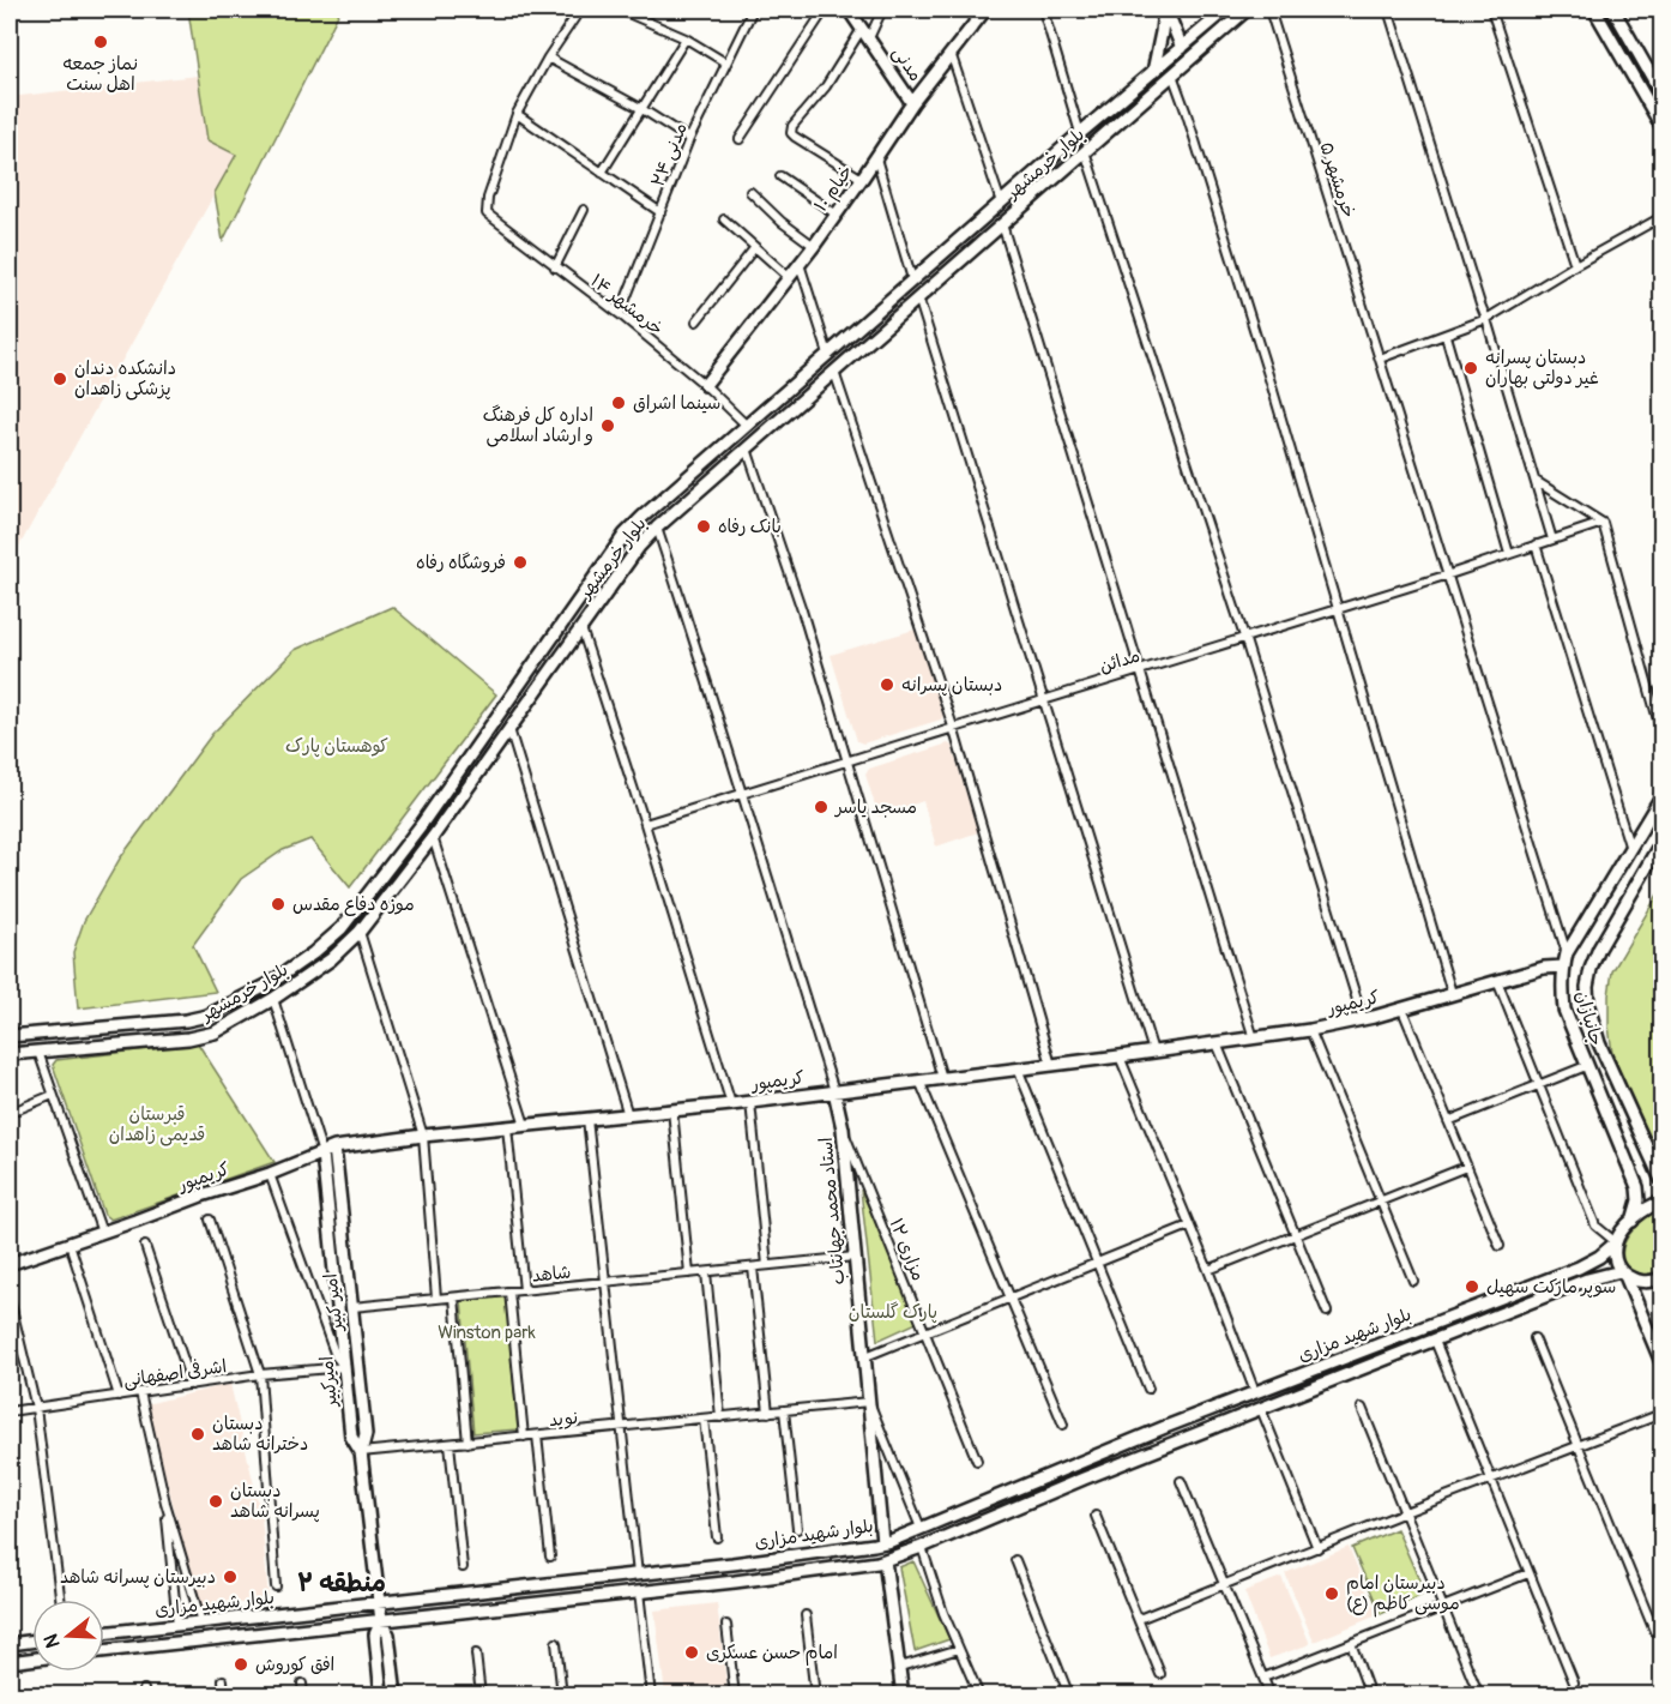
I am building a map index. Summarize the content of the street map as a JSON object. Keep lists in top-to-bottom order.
{
  "streets": {
    "main road": [
      "مدنی",
      "بلوار خرمشهر",
      "خیام ۱۰",
      "کریمپور",
      "جانبازان",
      "استاد محمد جهانتاب",
      "امیر کبیر",
      "بلوار شهید مزاری",
      "امیرکبیر"
    ],
    "street": [
      "مدنی ۲۴",
      "خرمشهر ۵",
      "خرمشهر ۱۴",
      "مدائن",
      "مزاری ۱۲",
      "شاهد",
      "اشرفی اصفهانی",
      "نوید"
    ]
  },
  "crossings": [
    ["مدنی", "خیام ۱۰"],
    ["مدنی ۲۴", "خرمشهر ۱۴"],
    ["بلوار خرمشهر", "خرمشهر ۱۴"],
    ["خرمشهر ۵", "مدائن"],
    ["خرمشهر ۵", "جانبازان"],
    ["خیام ۱۰", "خرمشهر ۱۴"],
    ["کریمپور", "جانبازان"],
    ["کریمپور", "استاد محمد جهانتاب"],
    ["کریمپور", "امیر کبیر"],
    ["کریمپور", "امیرکبیر"],
    ["جانبازان", "بلوار شهید مزاری"],
    ["استاد محمد جهانتاب", "مزاری ۱۲"],
    ["استاد محمد جهانتاب", "شاهد"],
    ["استاد محمد جهانتاب", "بلوار شهید مزاری"],
    ["استاد محمد جهانتاب", "نوید"],
    ["شاهد", "امیر کبیر"],
    ["امیر کبیر", "امیرکبیر"],
    ["امیر کبیر", "نوید"],
    ["بلوار شهید مزاری", "امیرکبیر"],
    ["اشرفی اصفهانی", "امیرکبیر"],
    ["امیرکبیر", "نوید"]
  ],
  "districts": ["منطقه ۲"],
  "parks": [
    "کوهستان پارک",
    "قبرستان قدیمی زاهدان",
    "پارک گلستان",
    "Winston park"
  ],
  "places": [
    "نماز جمعه اهل سنت",
    "دبستان پسرانه غیر دولتی بهاران",
    "دانشکده دندان پزشکی زاهدان",
    "سینما اشراق",
    "اداره کل فرهنگ و ارشاد اسلامی",
    "بانک رفاه",
    "فروشگاه رفاه",
    "دبستان پسرانه",
    "مسجد یاسر",
    "موزه دفاع مقدس",
    "سوپر مارکت سهیل",
    "دبستان دخترانه شاهد",
    "دبستان پسرانه شاهد",
    "دبیرستان پسرانه شاهد",
    "دبیرستان امام موسی کاظم (ع)",
    "امام حسن عسکری",
    "افق کوروش"
  ],
  "north": "left"
}
